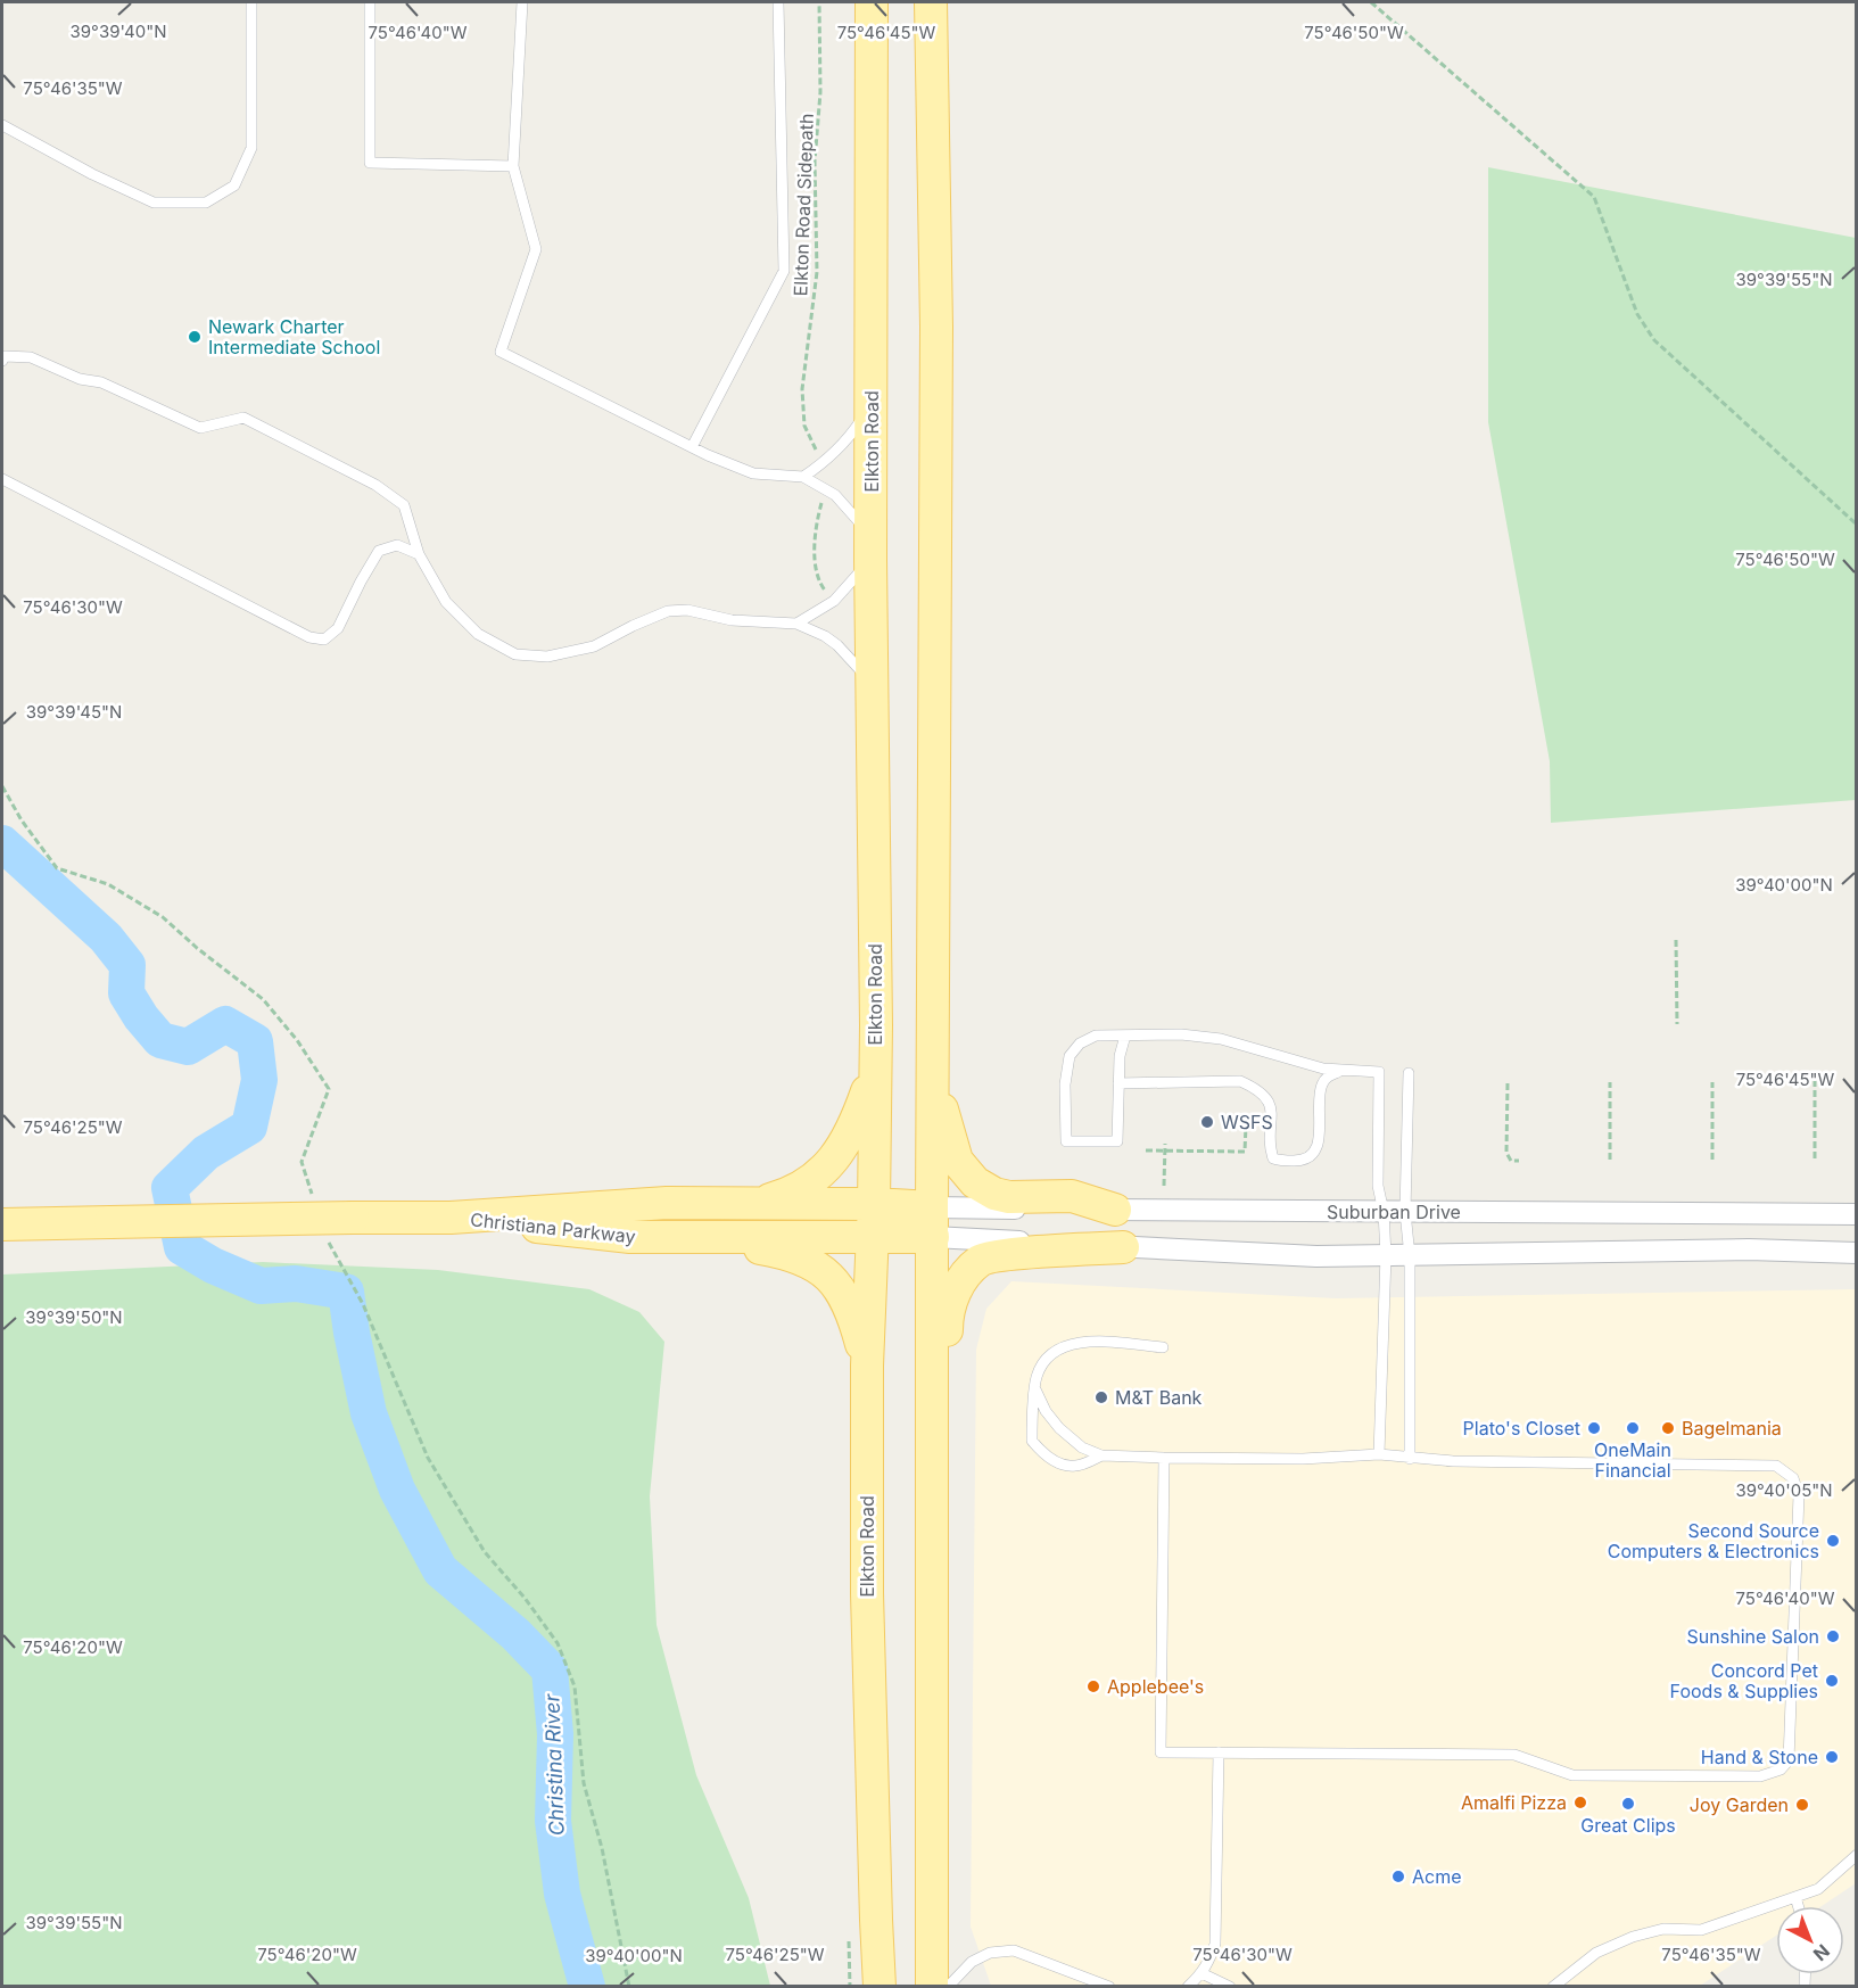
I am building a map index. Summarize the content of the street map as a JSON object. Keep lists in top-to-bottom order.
{
  "streets": {
    "main road": ["Elkton Road", "Christiana Parkway"],
    "street": ["Suburban Drive"],
    "path": ["Elkton Road Sidepath"]
  },
  "crossings": [
    ["Elkton Road", "Christiana Parkway"],
    ["Suburban Drive", "Christiana Parkway"]
  ],
  "water": ["Christina River"],
  "places": [
    "Newark Charter Intermediate School",
    "WSFS",
    "M&T Bank",
    "Plato's Closet",
    "OneMain Financial",
    "Bagelmania",
    "Second Source Computers & Electronics",
    "Sunshine Salon",
    "Concord Pet Foods & Supplies",
    "Applebee's",
    "Hand & Stone",
    "Amalfi Pizza",
    "Great Clips",
    "Joy Garden",
    "Acme"
  ],
  "north": "bottom right",
  "coordinates": [
    "39°39'40\"N",
    "75°46'40\"W",
    "75°46'45\"W",
    "75°46'50\"W",
    "75°46'35\"W",
    "39°39'55\"N",
    "75°46'30\"W",
    "39°39'45\"N",
    "39°40'00\"N",
    "75°46'25\"W",
    "39°39'50\"N",
    "39°40'05\"N",
    "75°46'20\"W"
  ]
}
